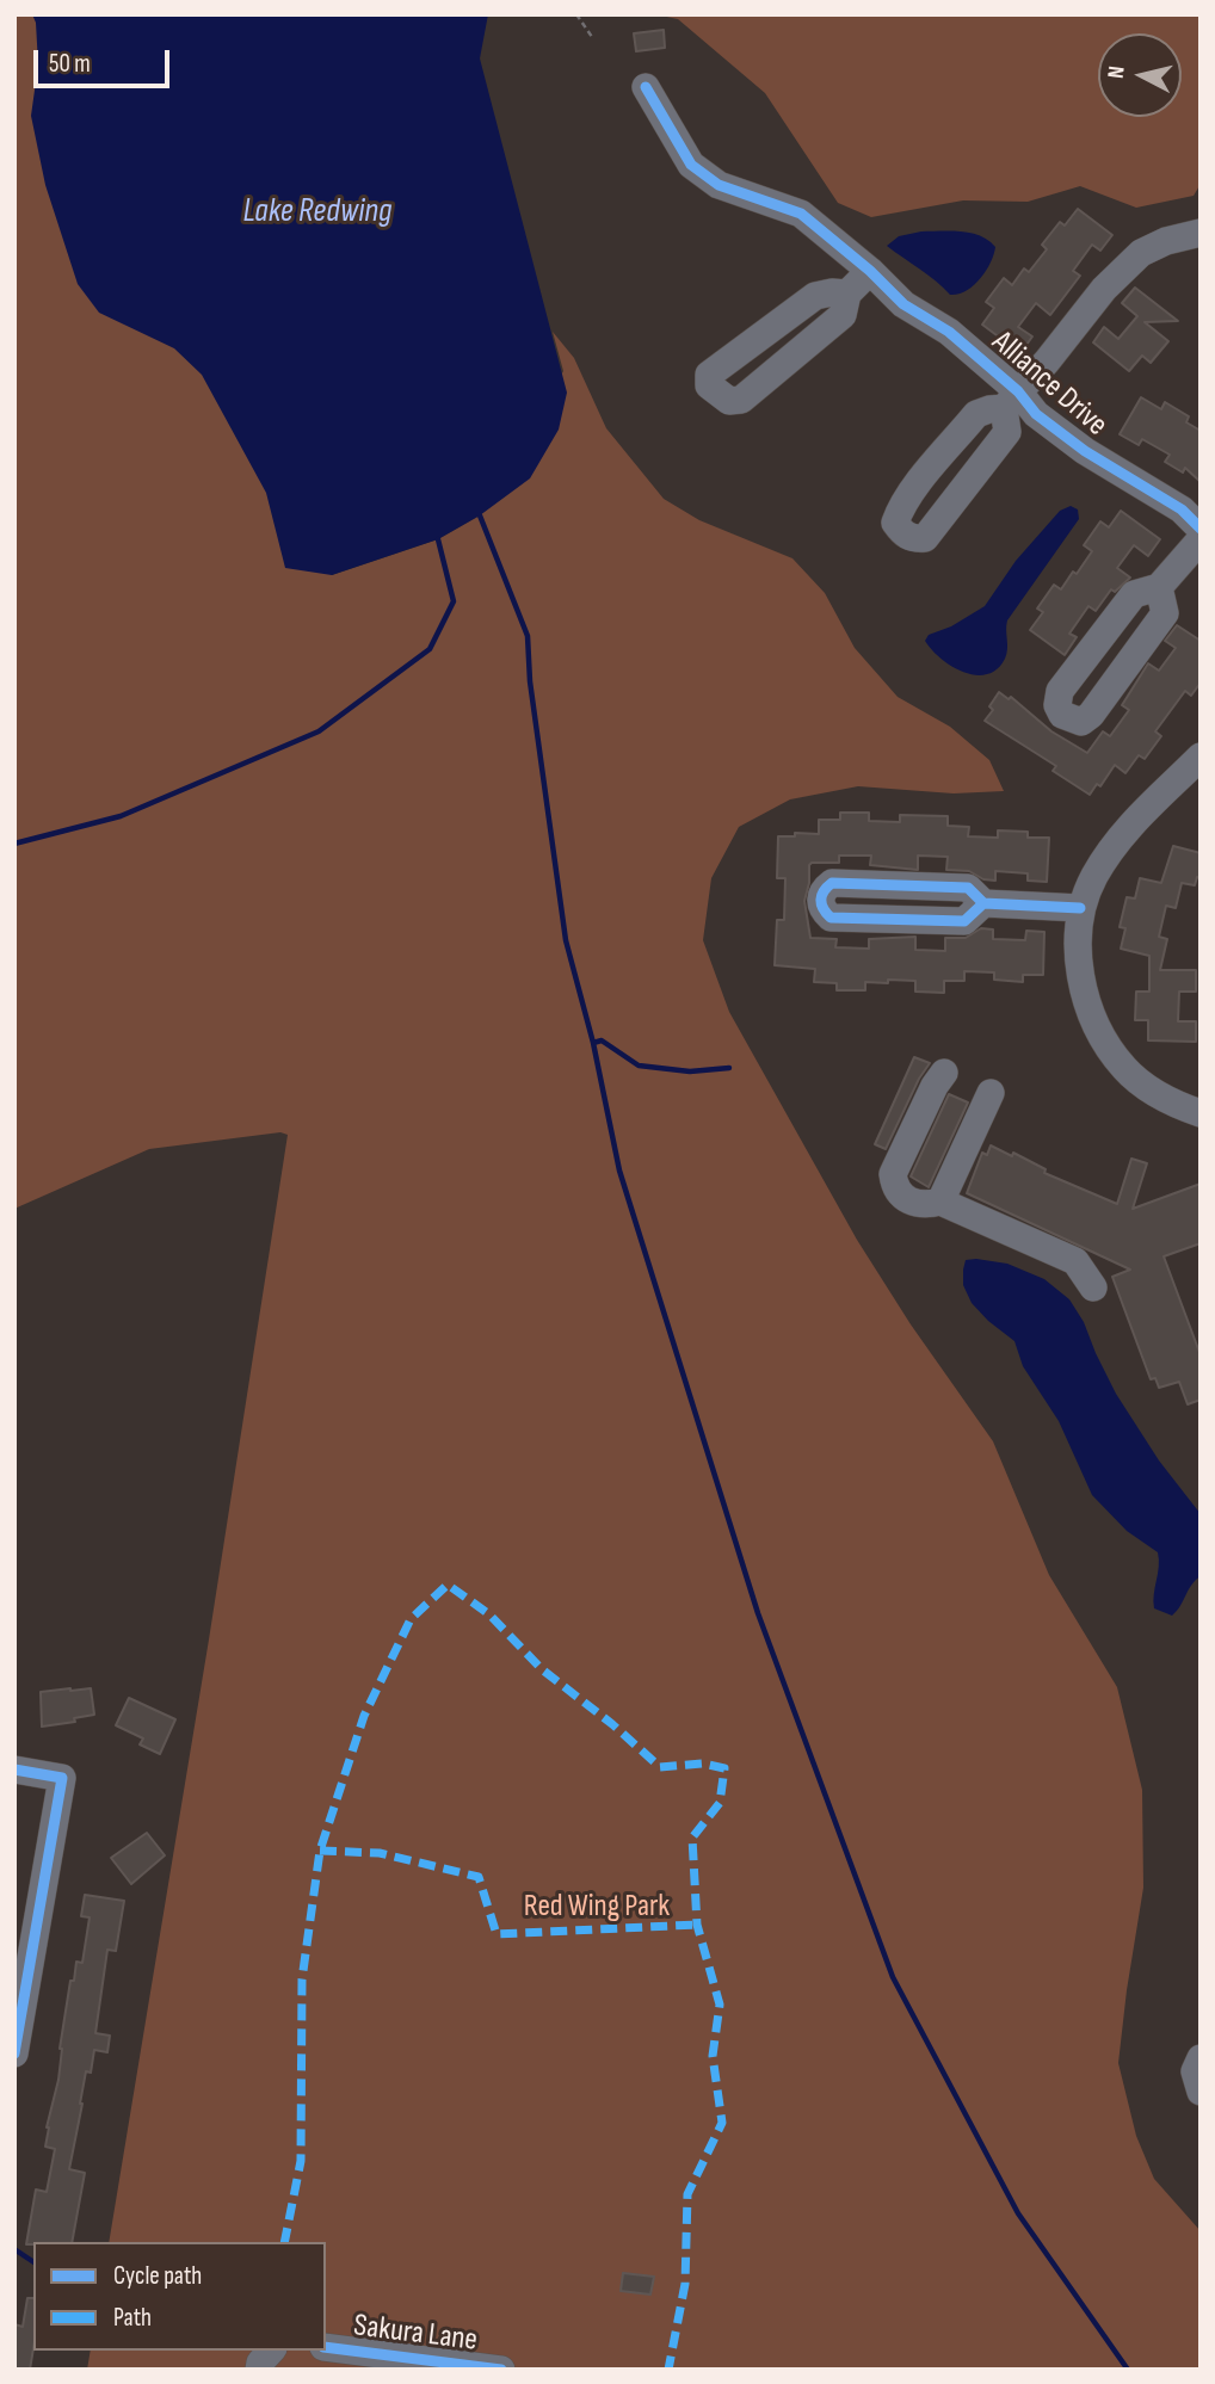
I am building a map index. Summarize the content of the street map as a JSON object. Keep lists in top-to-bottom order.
{
  "streets": {
    "street": ["Alliance Drive", "Sakura Lane"]
  },
  "water": ["Lake Redwing"],
  "parks": ["Red Wing Park"],
  "legend": ["Cycle path", "Path"],
  "scale_bar": "50 m",
  "north": "left"
}
